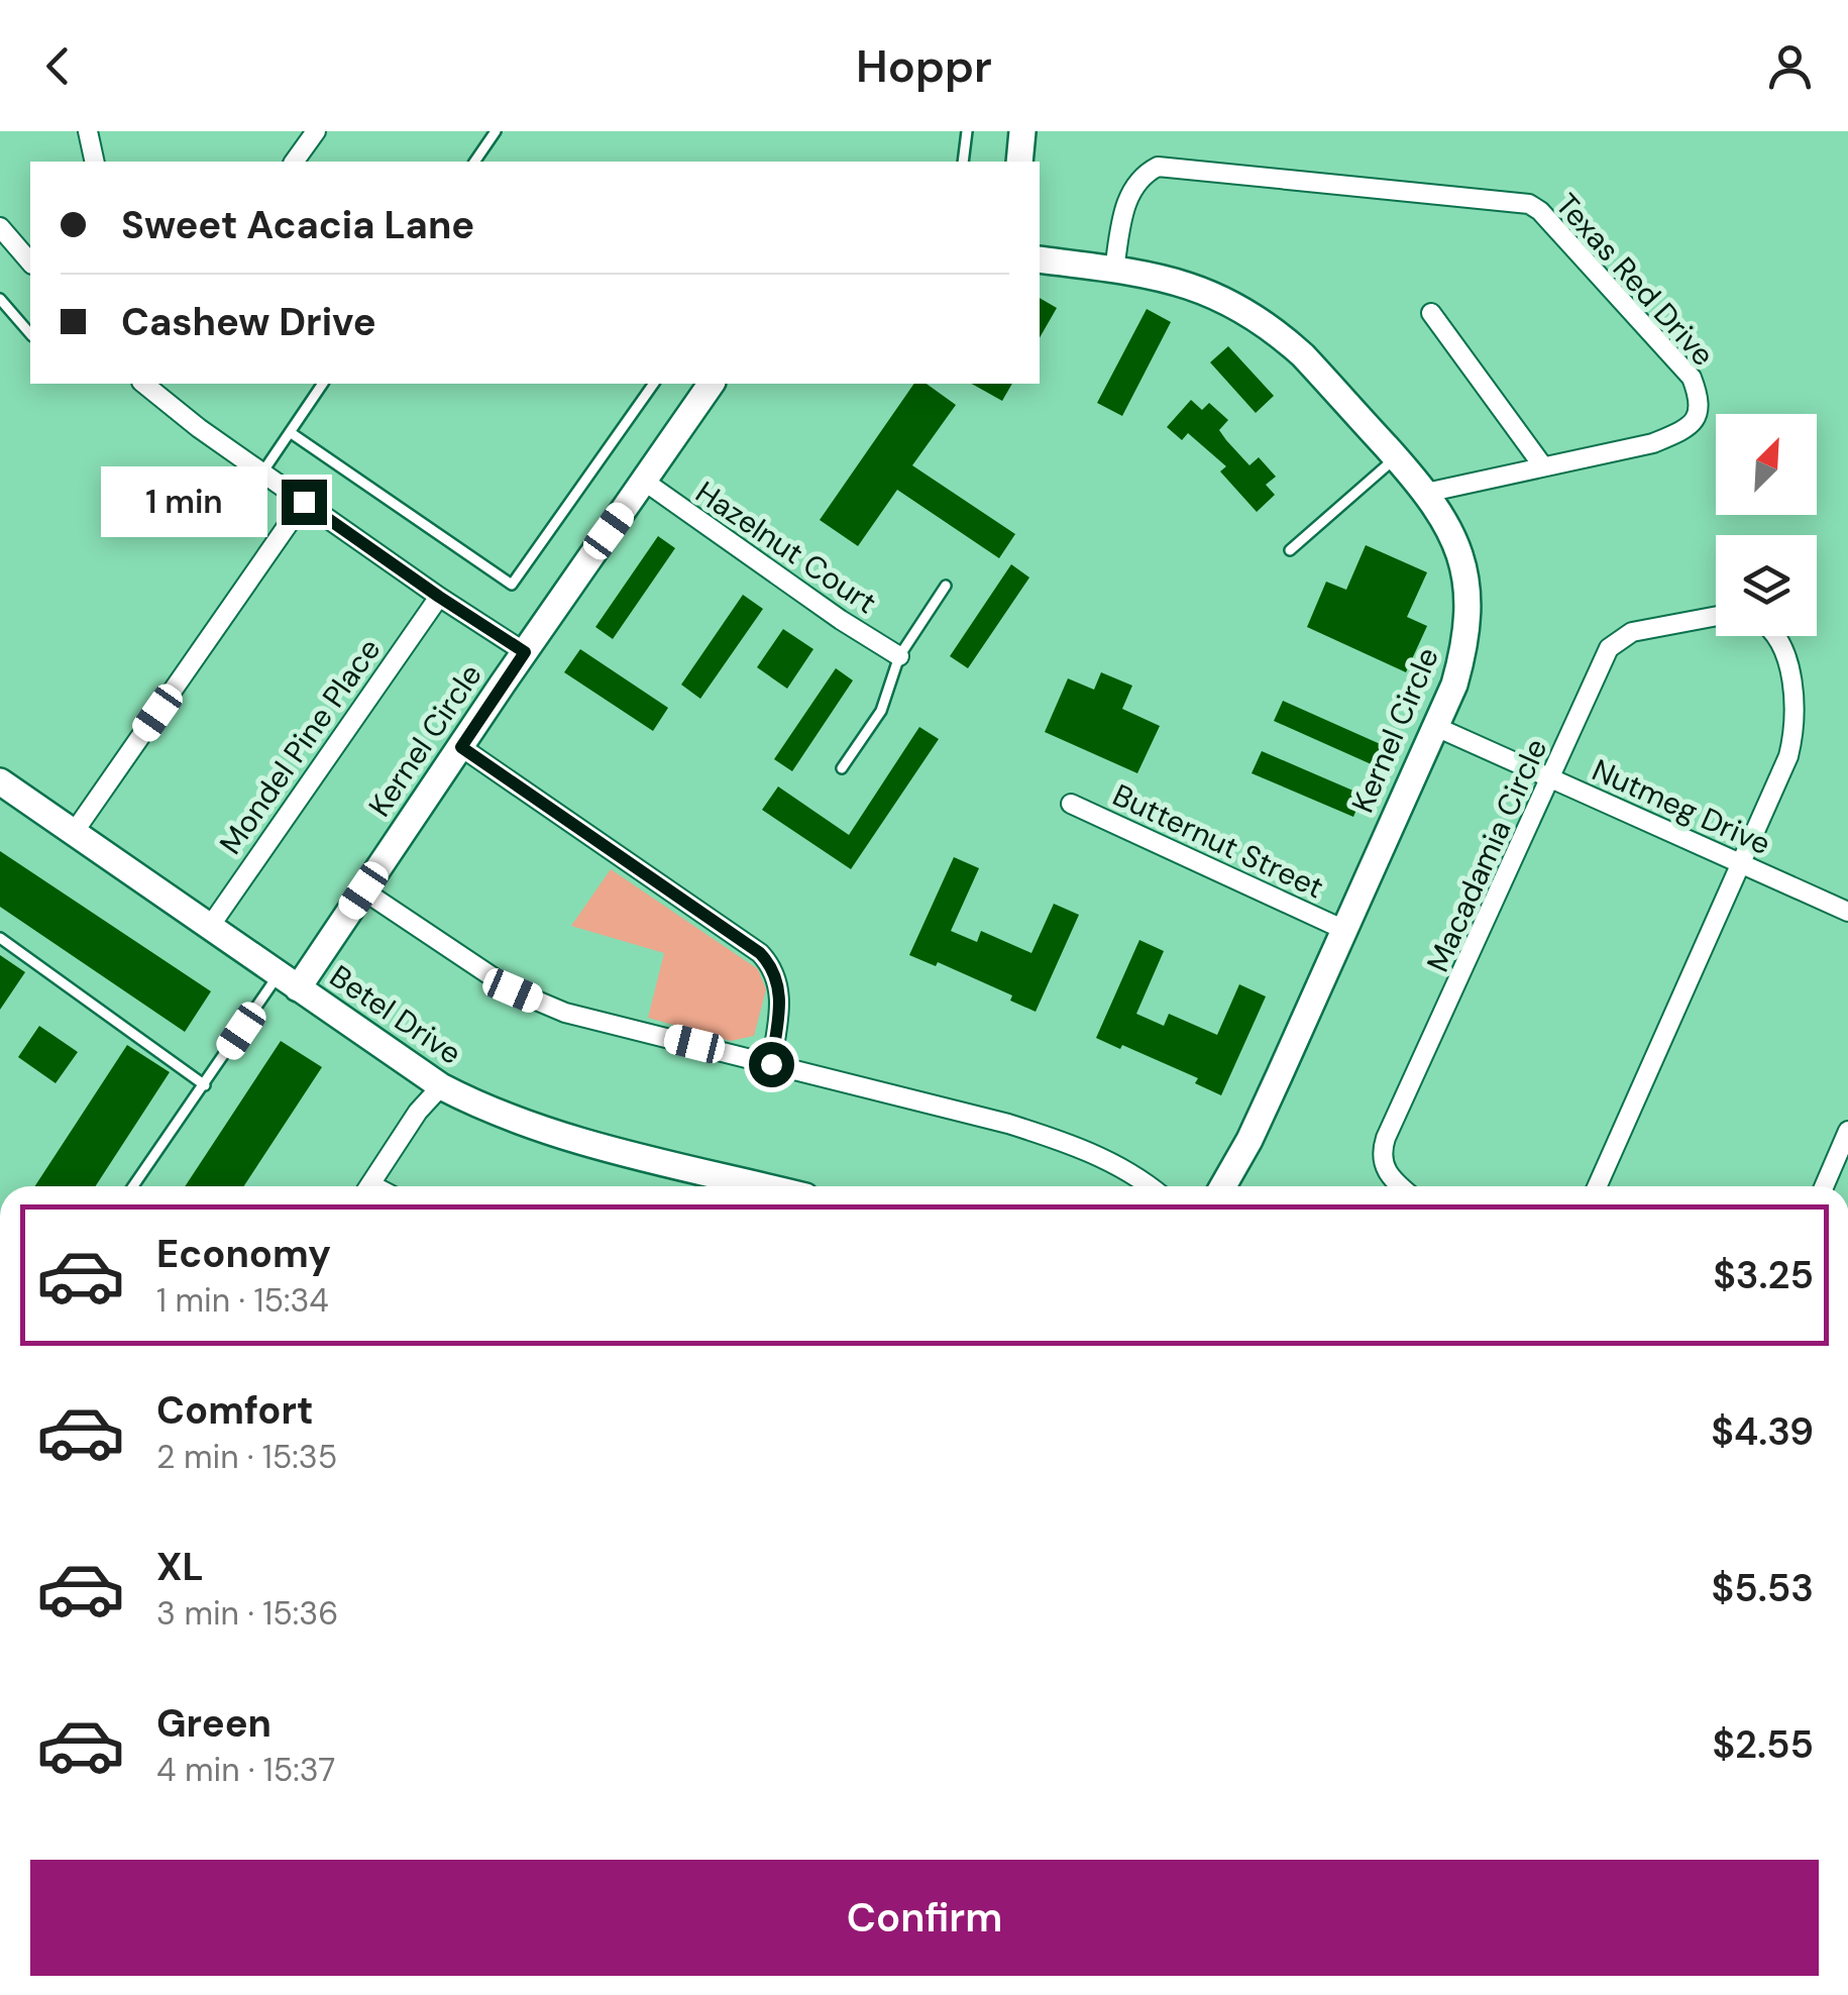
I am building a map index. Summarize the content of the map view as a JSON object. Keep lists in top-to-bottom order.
{
  "streets": {
    "street": [
      "Texas Red Drive",
      "Hazelnut Court",
      "Kernel Circle",
      "Mondel Pine Place",
      "Nutmeg Drive",
      "Butternut Street",
      "Macadamia Circle",
      "Betel Drive"
    ]
  },
  "crossings": [
    ["Texas Red Drive", "Kernel Circle"],
    ["Hazelnut Court", "Kernel Circle"],
    ["Kernel Circle", "Nutmeg Drive"],
    ["Kernel Circle", "Butternut Street"],
    ["Kernel Circle", "Betel Drive"],
    ["Mondel Pine Place", "Betel Drive"],
    ["Nutmeg Drive", "Macadamia Circle"]
  ],
  "north": "top right",
  "page": {
    "header": "Hoppr",
    "banner": ["Sweet Acacia Lane", "Cashew Drive"],
    "bubble": "1 min",
    "list": [
      {
        "name": "Economy",
        "note": "1 min · 15:34",
        "value": "$3.25"
      },
      {
        "name": "Comfort",
        "note": "2 min · 15:35",
        "value": "$4.39"
      },
      {
        "name": "XL",
        "note": "3 min · 15:36",
        "value": "$5.53"
      },
      {
        "name": "Green",
        "note": "4 min · 15:37",
        "value": "$2.55"
      }
    ],
    "buttons": "Confirm"
  }
}
